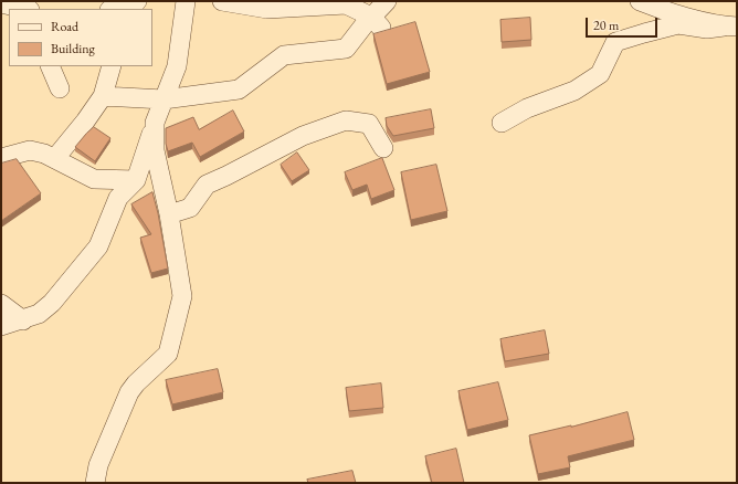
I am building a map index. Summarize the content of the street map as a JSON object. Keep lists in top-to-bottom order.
{
  "legend": ["Road", "Building"],
  "scale_bar": "20 m"
}
